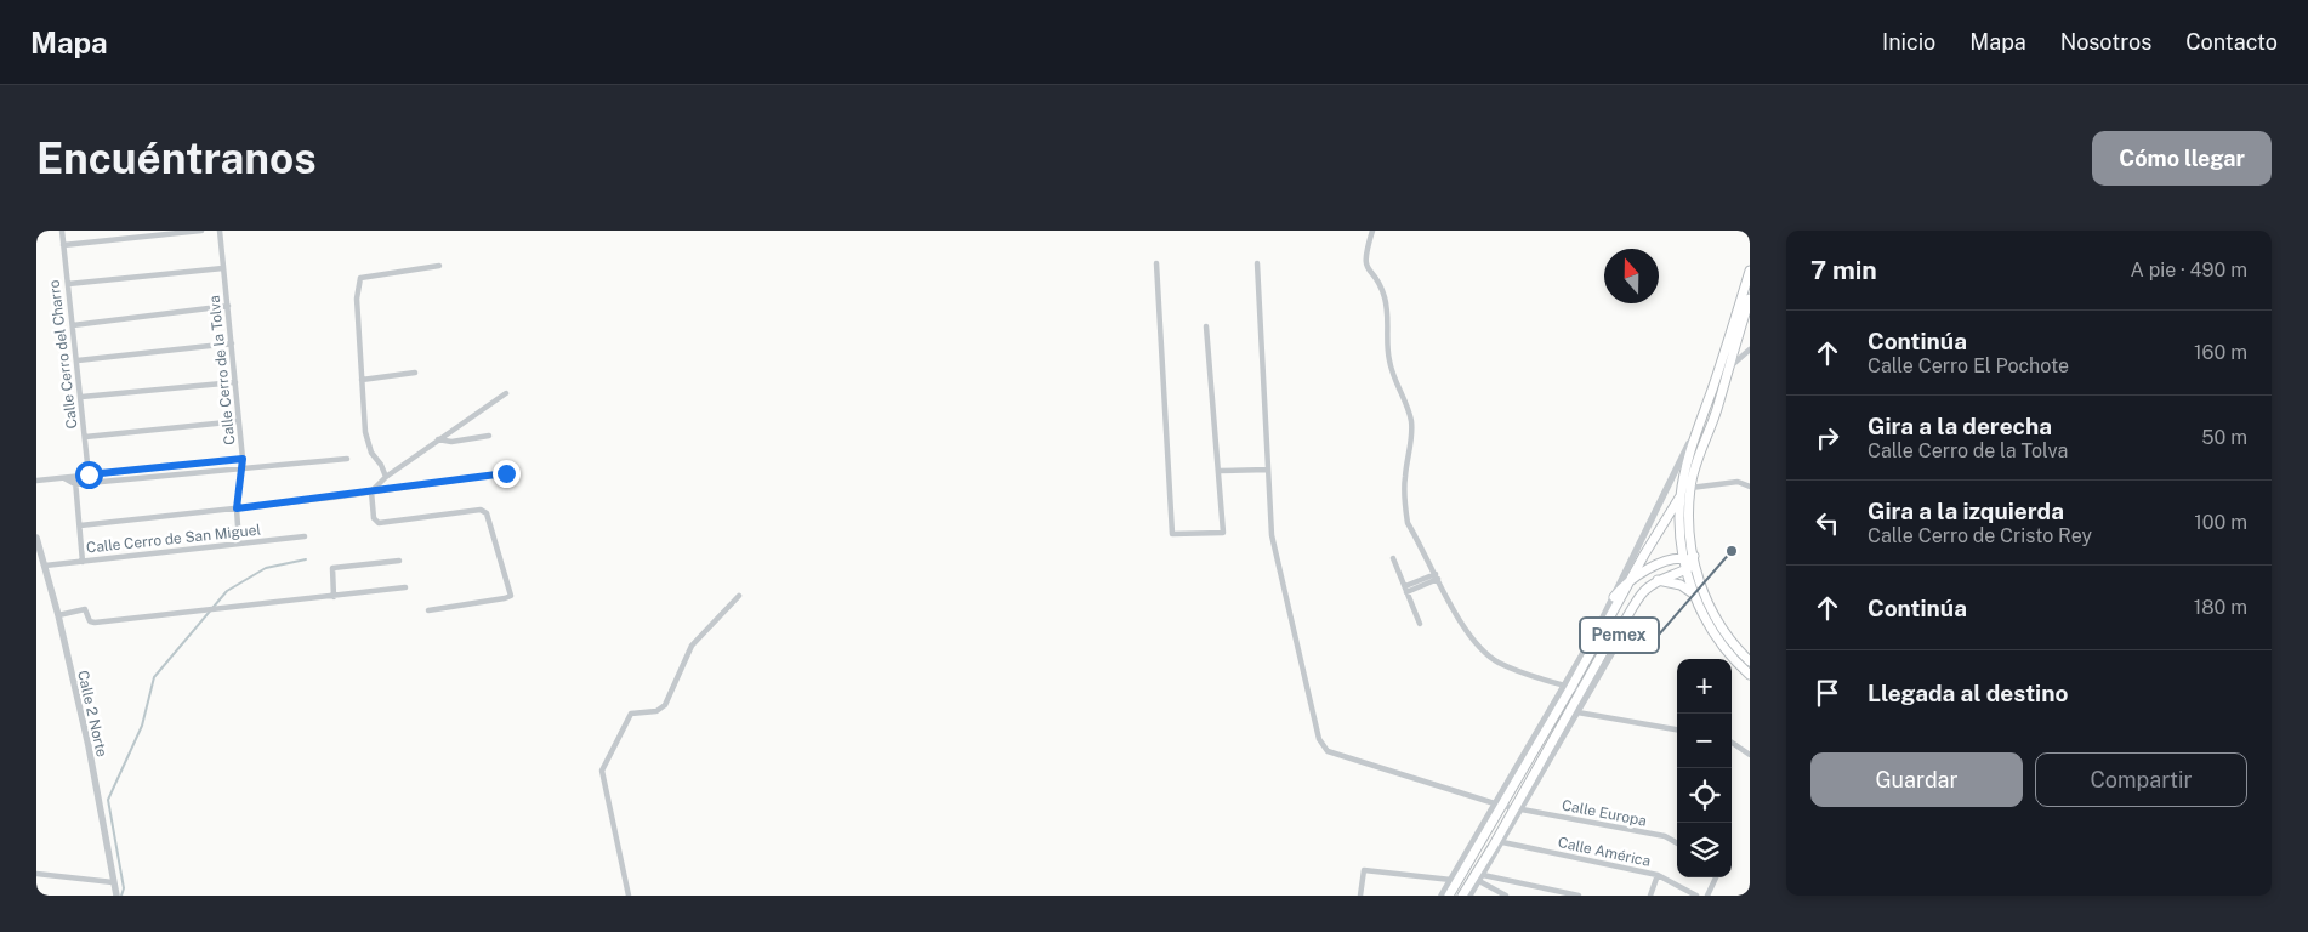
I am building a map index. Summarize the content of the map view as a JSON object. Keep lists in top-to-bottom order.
{
  "streets": {
    "street": [
      "Calle Cerro del Charro",
      "Calle Cerro de la Tolva",
      "Calle Cerro de San Miguel",
      "Calle 2 Norte",
      "Calle Europa",
      "Calle América"
    ]
  },
  "crossings": [
    ["Calle Cerro de la Tolva", "Calle Cerro de San Miguel"],
    ["Calle Cerro de San Miguel", "Calle 2 Norte"]
  ],
  "places": ["Pemex"],
  "north": "top",
  "page": {
    "header": "Mapa",
    "nav": [
      "Inicio",
      "Mapa",
      "Nosotros",
      "Contacto"
    ],
    "buttons": [
      "Cómo llegar",
      ["Guardar", "Compartir"]
    ],
    "title": "Encuéntranos",
    "heading": ["7 min", "A pie · 490 m"],
    "list": [
      ["Continúa", "Calle Cerro El Pochote", "160 m"],
      ["Gira a la derecha", "Calle Cerro de la Tolva", "50 m"],
      ["Gira a la izquierda", "Calle Cerro de Cristo Rey", "100 m"],
      ["Continúa", "180 m"],
      "Llegada al destino"
    ],
    "map_buttons": ["+", "−"]
  }
}
